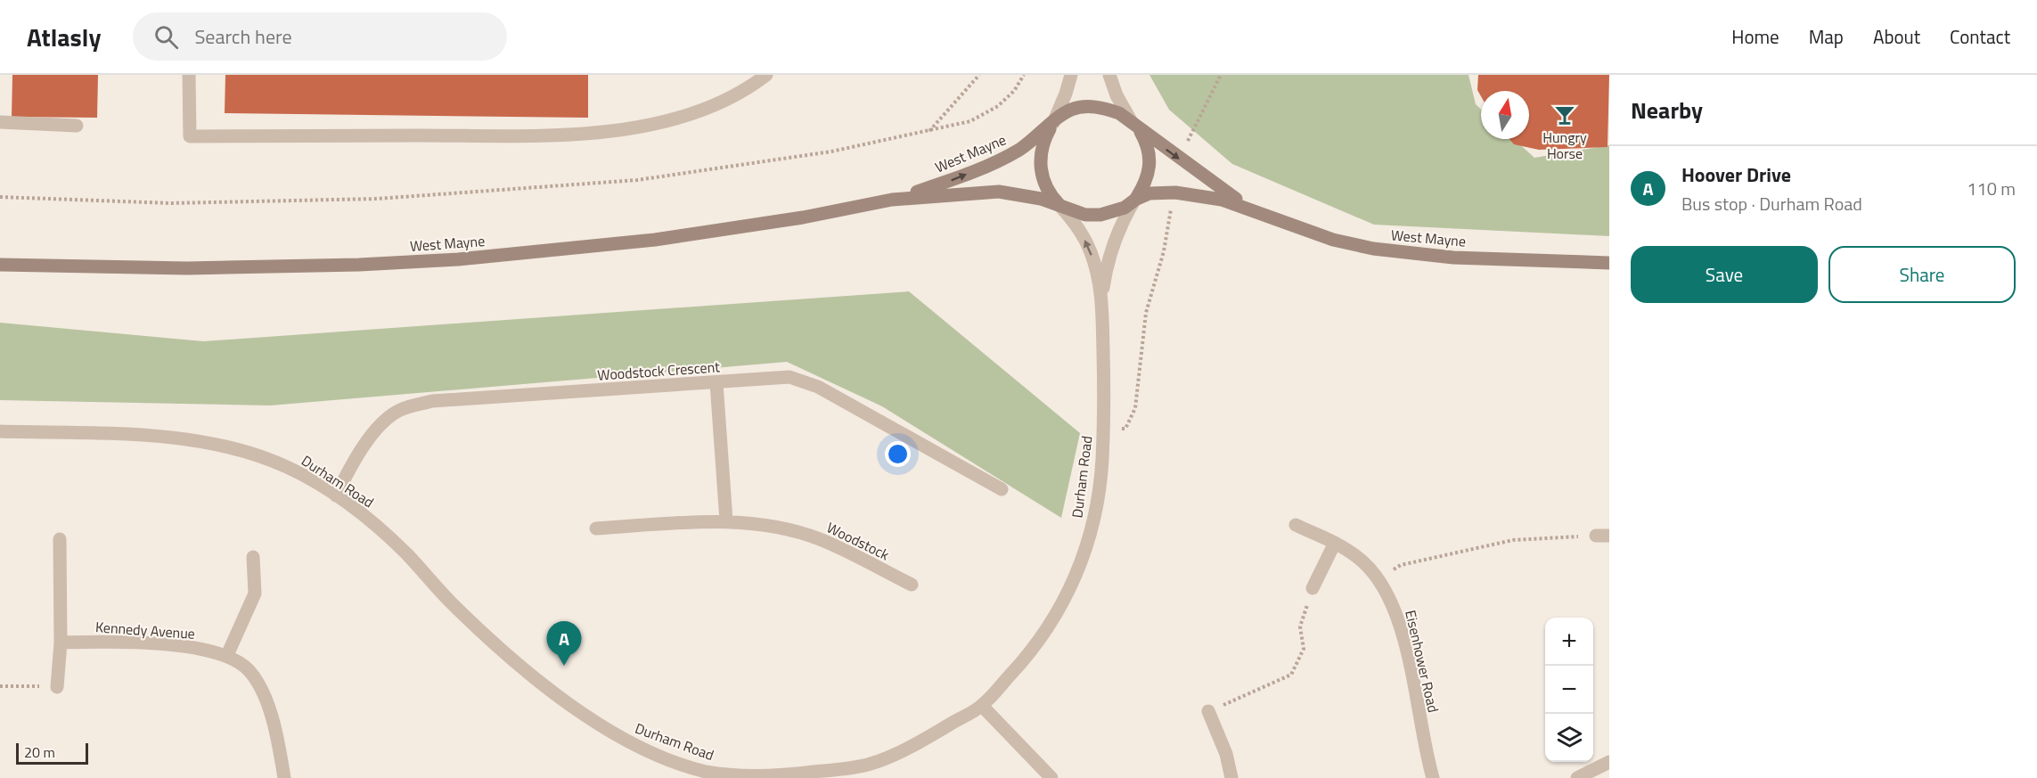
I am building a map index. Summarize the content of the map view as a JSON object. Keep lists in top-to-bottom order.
{
  "streets": {
    "main road": ["West Mayne"],
    "street": [
      "Woodstock Crescent",
      "Durham Road",
      "Woodstock",
      "Kennedy Avenue",
      "Eisenhower Road"
    ]
  },
  "crossings": [
    ["West Mayne", "Durham Road"],
    ["Woodstock Crescent", "Durham Road"]
  ],
  "places": {
    "bar": ["Hungry Horse"]
  },
  "scale_bar": "20 m",
  "north": "top",
  "page": {
    "header": "Atlasly",
    "search": "Search here",
    "nav": [
      "Home",
      "Map",
      "About",
      "Contact"
    ],
    "heading": "Nearby",
    "list": [
      {
        "mark": "A",
        "name": "Hoover Drive",
        "note": "Bus stop · Durham Road",
        "value": "110 m"
      }
    ],
    "buttons": ["Save", "Share"],
    "map_buttons": ["+", "−"],
    "pins": "A",
    "scale": "20 m"
  }
}
